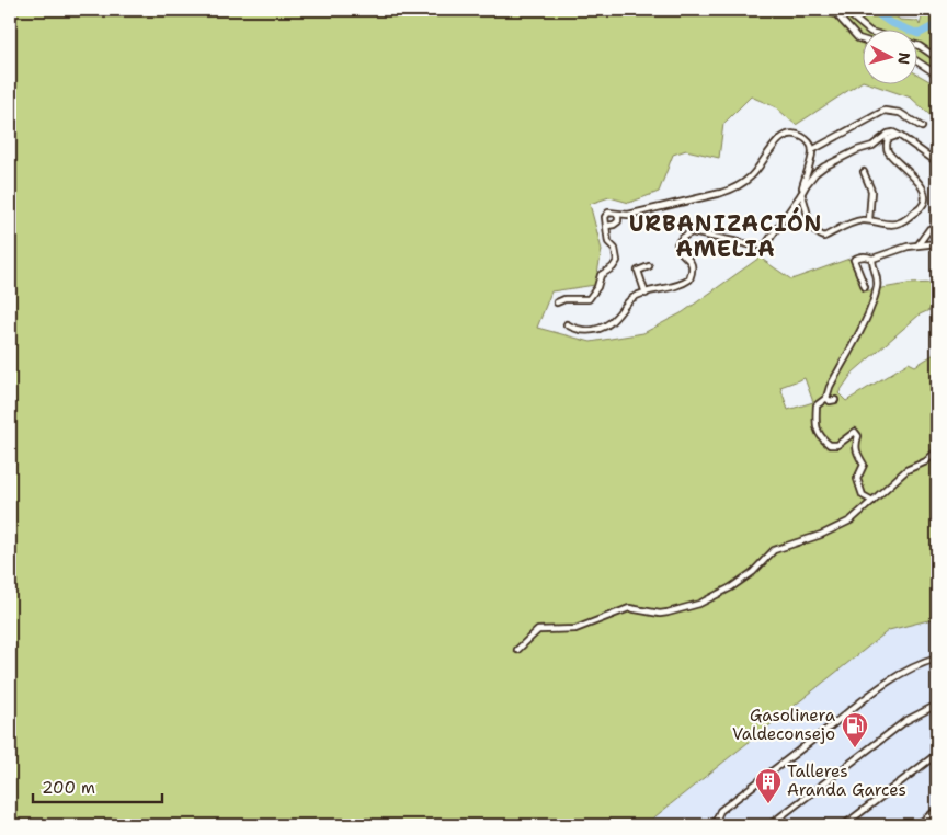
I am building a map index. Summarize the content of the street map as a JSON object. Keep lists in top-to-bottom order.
{
  "districts": ["URBANIZACIÓN AMELIA"],
  "places": {
    "fuel station": ["Gasolinera Valdeconsejo"],
    "building": ["Talleres Aranda Garces"]
  },
  "scale_bar": "200 m",
  "north": "right"
}
